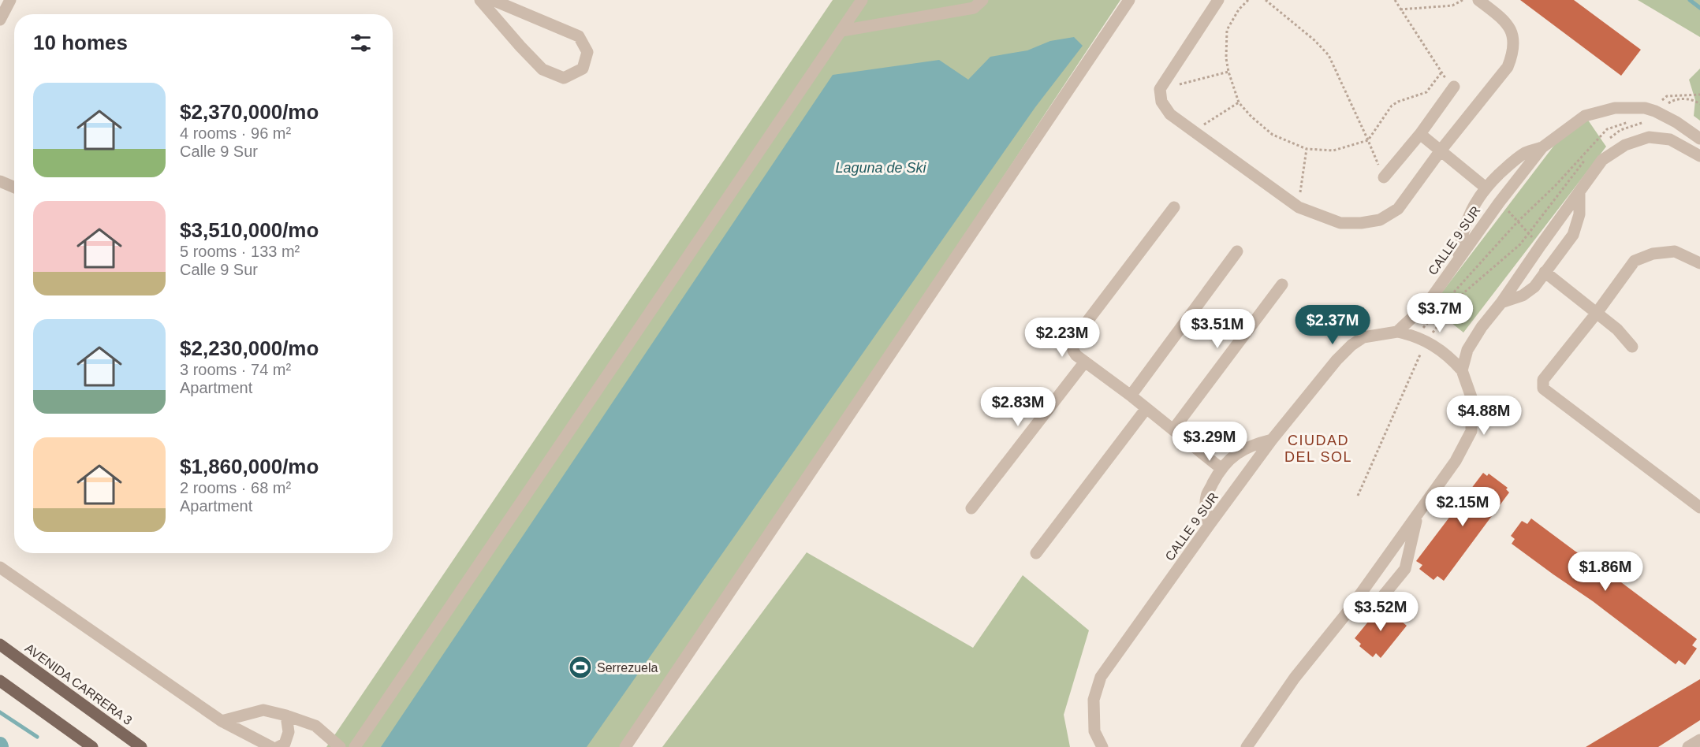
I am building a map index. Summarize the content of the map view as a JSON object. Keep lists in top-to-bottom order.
{
  "streets": {
    "main road": ["AVENIDA CARRERA 3"],
    "street": ["CALLE 9 SUR"]
  },
  "districts": ["CIUDAD DEL SOL"],
  "water": ["Laguna de Ski"],
  "places": {
    "sports": ["Serrezuela"]
  },
  "page": {
    "heading": "10 homes",
    "list": [
      {
        "name": "$2,370,000/mo",
        "note": "4 rooms · 96 m² · Calle 9 Sur"
      },
      {
        "name": "$3,510,000/mo",
        "note": "5 rooms · 133 m² · Calle 9 Sur"
      },
      {
        "name": "$2,230,000/mo",
        "note": "3 rooms · 74 m² · Apartment"
      },
      {
        "name": "$1,860,000/mo",
        "note": "2 rooms · 68 m² · Apartment"
      }
    ],
    "price": [
      "$3.7M",
      "$2.37M",
      "$3.51M",
      "$2.23M",
      "$2.83M",
      "$4.88M",
      "$3.29M",
      "$2.15M",
      "$1.86M",
      "$3.52M"
    ]
  }
}
